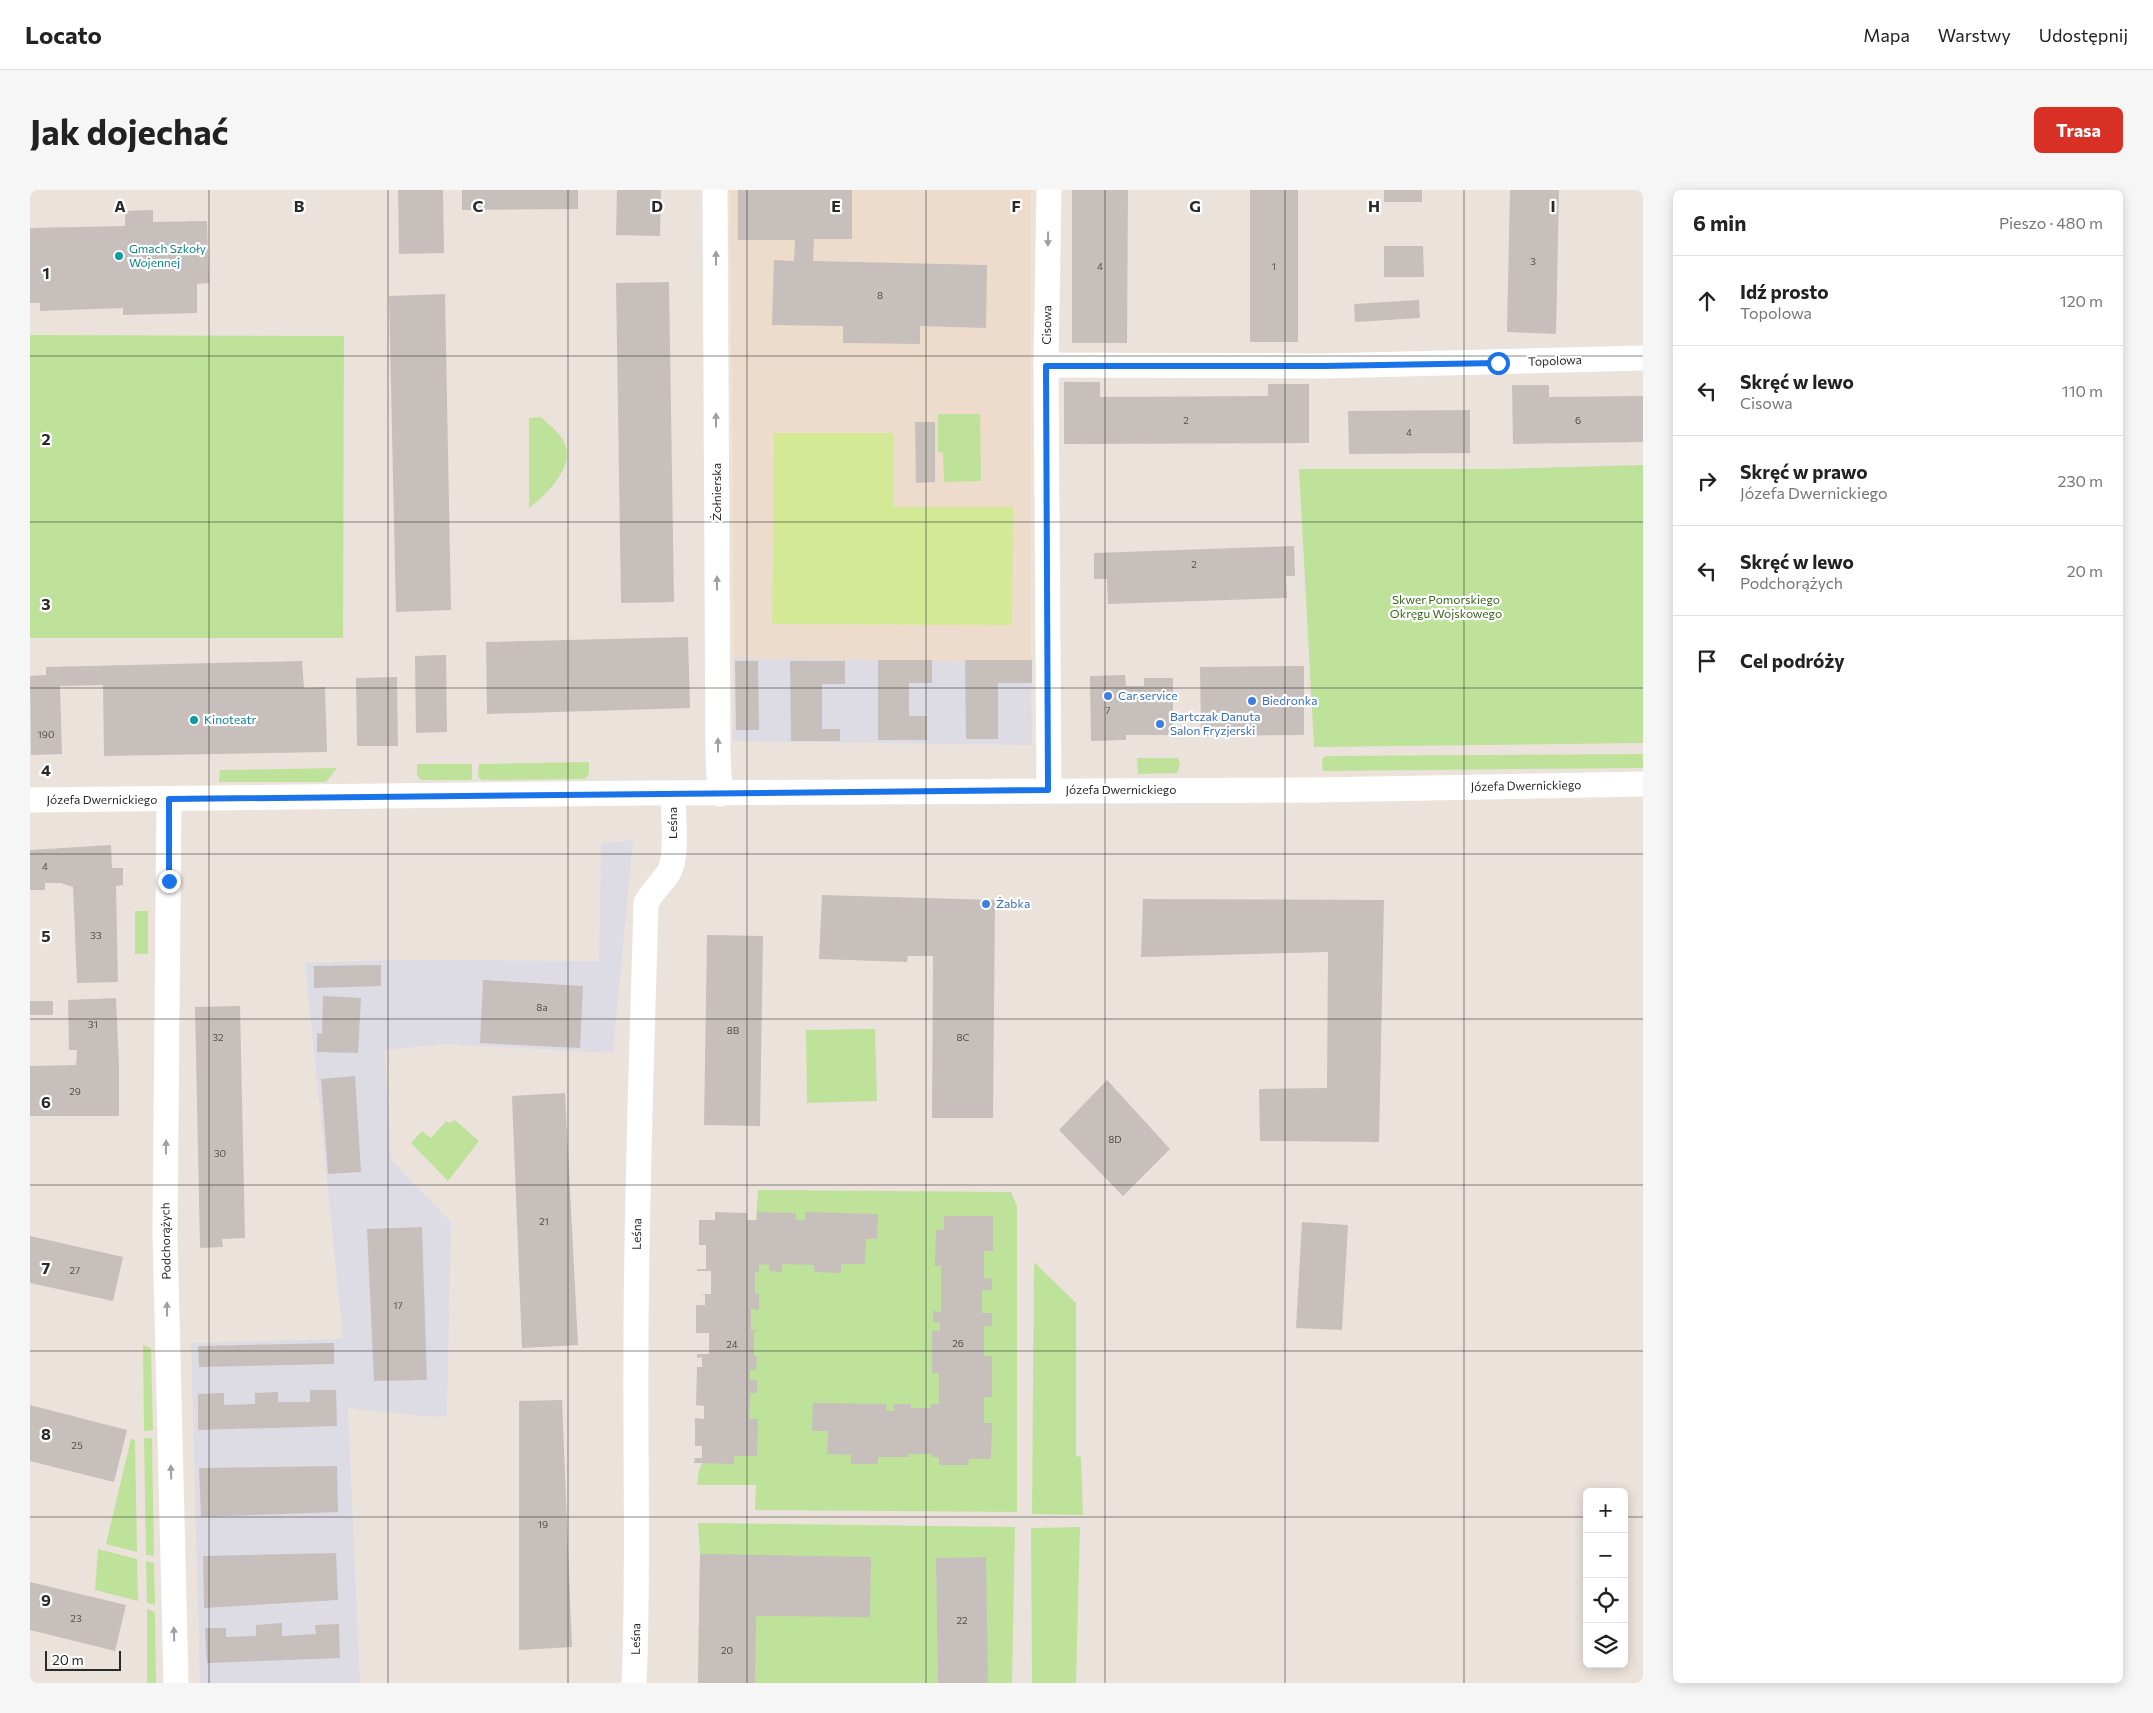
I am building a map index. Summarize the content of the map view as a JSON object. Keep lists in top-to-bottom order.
{
  "streets": {
    "street": [
      "Cisowa",
      "Topolowa",
      "Żołnierska",
      "Józefa Dwernickiego",
      "Leśna",
      "Podchorążych"
    ]
  },
  "crossings": [
    ["Cisowa", "Topolowa"],
    ["Cisowa", "Józefa Dwernickiego"],
    ["Żołnierska", "Józefa Dwernickiego"],
    ["Józefa Dwernickiego", "Leśna"],
    ["Józefa Dwernickiego", "Podchorążych"]
  ],
  "one_way": ["Żołnierska", "Podchorążych"],
  "parks": ["Skwer Pomorskiego Okręgu Wojskowego"],
  "places": [
    "Gmach Szkoły Wojennej",
    "Car service",
    "Biedronka",
    "Kinoteatr",
    "Bartczak Danuta Salon Fryzjerski",
    "Żabka"
  ],
  "house_numbers": [
    "3",
    "4",
    "1",
    "8",
    "2",
    "6",
    "4",
    "2",
    "7",
    "190",
    "4",
    "33",
    "8a",
    "31",
    "8B",
    "32",
    "8C",
    "29",
    "8D",
    "30",
    "21",
    "27",
    "17",
    "26",
    "24",
    "25",
    "19",
    "23",
    "22",
    "20"
  ],
  "scale_bar": "20 m",
  "page": {
    "header": "Locato",
    "nav": ["Mapa", "Warstwy", "Udostępnij"],
    "buttons": "Trasa",
    "title": "Jak dojechać",
    "heading": ["6 min", "Pieszo · 480 m"],
    "list": [
      ["Idź prosto", "Topolowa", "120 m"],
      ["Skręć w lewo", "Cisowa", "110 m"],
      ["Skręć w prawo", "Józefa Dwernickiego", "230 m"],
      ["Skręć w lewo", "Podchorążych", "20 m"],
      "Cel podróży"
    ],
    "map_buttons": ["+", "−"],
    "scale": "20 m"
  },
  "grid": {
    "columns": [
      "A",
      "B",
      "C",
      "D",
      "E",
      "F",
      "G",
      "H",
      "I"
    ],
    "rows": [
      "1",
      "2",
      "3",
      "4",
      "5",
      "6",
      "7",
      "8",
      "9"
    ]
  }
}
